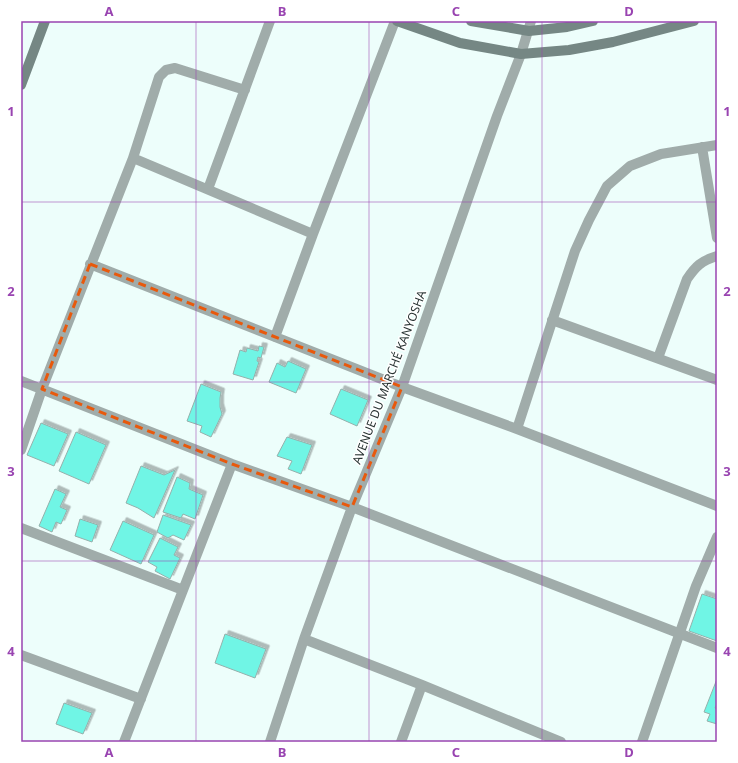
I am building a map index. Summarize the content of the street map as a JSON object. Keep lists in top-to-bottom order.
{
  "streets": {
    "street": ["AVENUE DU MARCHÉ KANYOSHA"]
  },
  "grid": {
    "columns": [
      "A",
      "B",
      "C",
      "D"
    ],
    "rows": [
      "1",
      "2",
      "3",
      "4"
    ]
  }
}
